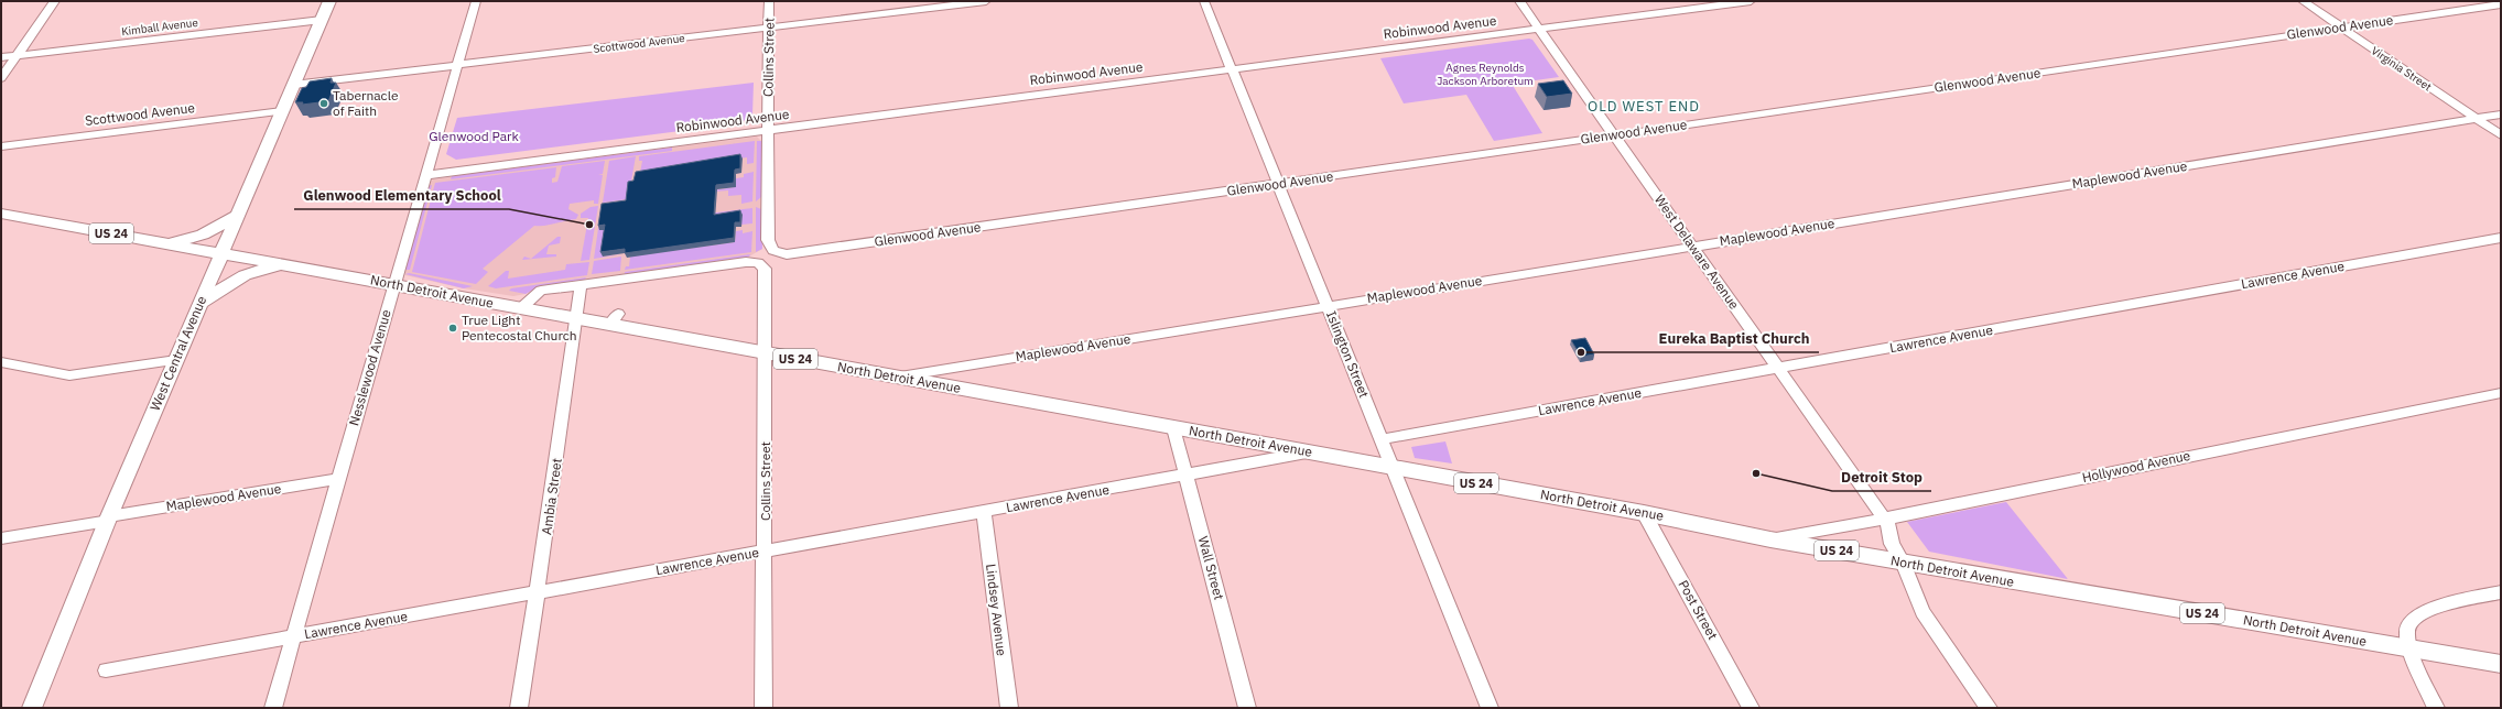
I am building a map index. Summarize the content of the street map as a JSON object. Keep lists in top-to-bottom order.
{
  "streets": {
    "main road": ["US 24", "North Detroit Avenue", "West Central Avenue"],
    "street": [
      "Kimball Avenue",
      "Robinwood Avenue",
      "Glenwood Avenue",
      "Scottwood Avenue",
      "Collins Street",
      "Virginia Street",
      "Maplewood Avenue",
      "West Delaware Avenue",
      "Lawrence Avenue",
      "Islington Street",
      "Nesslewood Avenue",
      "Hollywood Avenue",
      "Ambia Street",
      "Wall Street",
      "Lindsey Avenue",
      "Post Street"
    ]
  },
  "crossings": [
    ["Kimball Avenue", "West Central Avenue"],
    ["Robinwood Avenue", "Collins Street"],
    ["Robinwood Avenue", "West Delaware Avenue"],
    ["Robinwood Avenue", "Islington Street"],
    ["Robinwood Avenue", "Nesslewood Avenue"],
    ["Glenwood Avenue", "Collins Street"],
    ["Glenwood Avenue", "Virginia Street"],
    ["Glenwood Avenue", "West Delaware Avenue"],
    ["Glenwood Avenue", "Islington Street"],
    ["Scottwood Avenue", "Collins Street"],
    ["Scottwood Avenue", "West Central Avenue"],
    ["Scottwood Avenue", "Nesslewood Avenue"],
    ["Collins Street", "Lawrence Avenue"],
    ["Collins Street", "North Detroit Avenue"],
    ["Collins Street", "Ambia Street"],
    ["Virginia Street", "Maplewood Avenue"],
    ["Maplewood Avenue", "West Delaware Avenue"],
    ["Maplewood Avenue", "North Detroit Avenue"],
    ["Maplewood Avenue", "West Central Avenue"],
    ["Maplewood Avenue", "Islington Street"],
    ["Maplewood Avenue", "Nesslewood Avenue"],
    ["West Delaware Avenue", "Lawrence Avenue"],
    ["West Delaware Avenue", "North Detroit Avenue"],
    ["West Delaware Avenue", "Hollywood Avenue"],
    ["Lawrence Avenue", "North Detroit Avenue"],
    ["Lawrence Avenue", "Islington Street"],
    ["Lawrence Avenue", "Nesslewood Avenue"],
    ["Lawrence Avenue", "Ambia Street"],
    ["Lawrence Avenue", "Wall Street"],
    ["Lawrence Avenue", "Lindsey Avenue"],
    ["North Detroit Avenue", "West Central Avenue"],
    ["North Detroit Avenue", "Islington Street"],
    ["North Detroit Avenue", "Nesslewood Avenue"],
    ["North Detroit Avenue", "Hollywood Avenue"],
    ["North Detroit Avenue", "Ambia Street"],
    ["North Detroit Avenue", "Wall Street"],
    ["North Detroit Avenue", "Post Street"]
  ],
  "districts": ["OLD WEST END"],
  "parks": ["Agnes Reynolds Jackson Arboretum", "Glenwood Park"],
  "places": [
    "Tabernacle of Faith",
    "Glenwood Elementary School",
    "True Light Pentecostal Church",
    "Eureka Baptist Church",
    "Detroit Stop"
  ]
}
